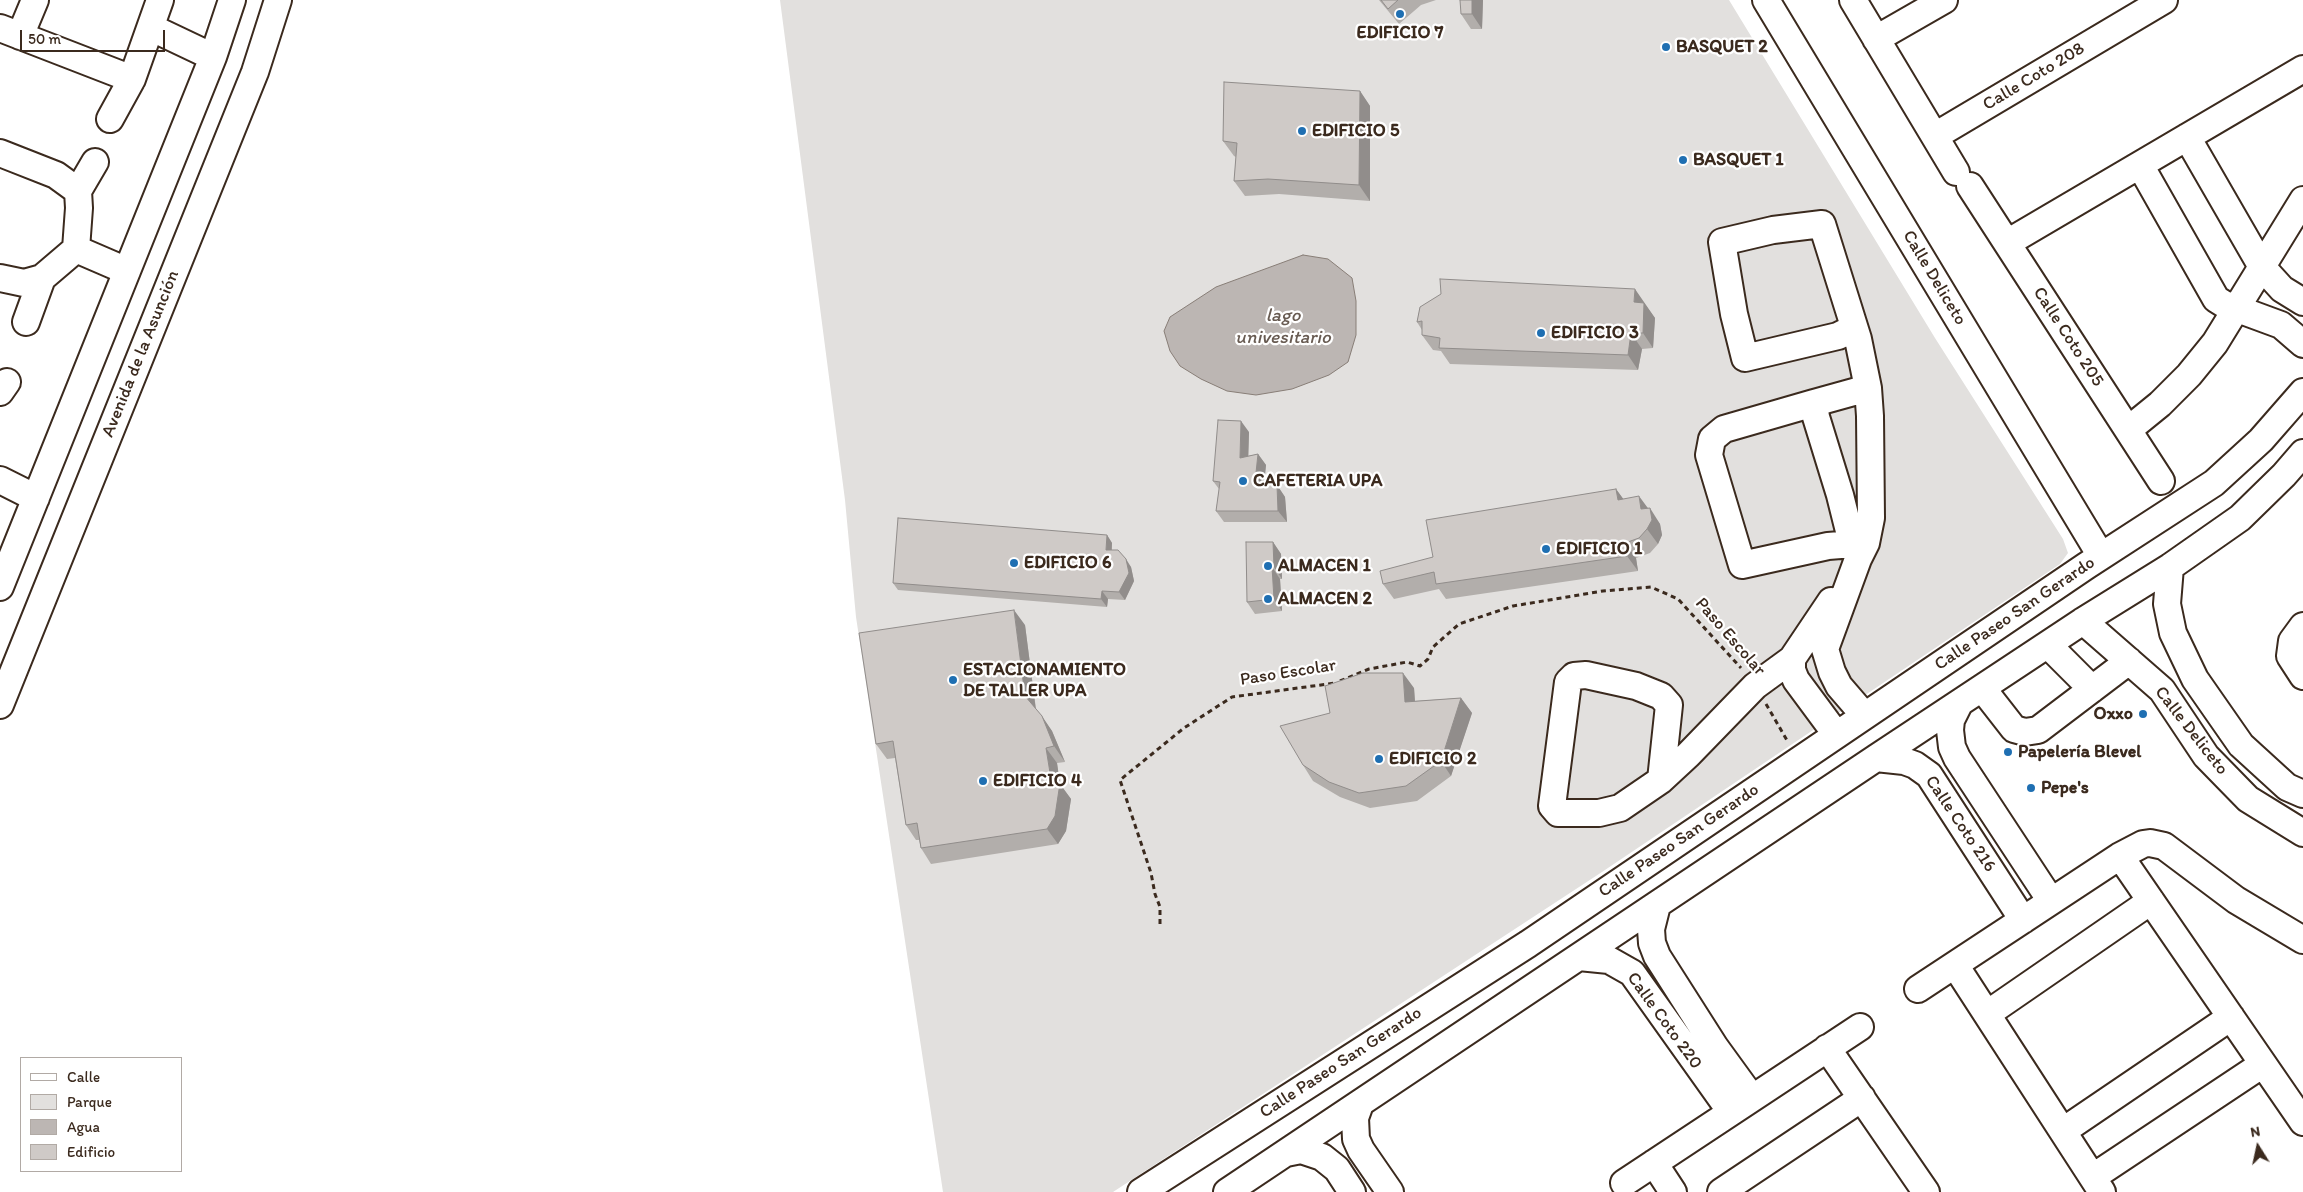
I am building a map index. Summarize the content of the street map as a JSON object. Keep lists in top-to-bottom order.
{
  "streets": {
    "street": [
      "Calle Coto 208",
      "Calle Deliceto",
      "Calle Coto 205",
      "Avenida de la Asunción",
      "Calle Paseo San Gerardo",
      "Calle Coto 216",
      "Calle Coto 220"
    ],
    "path": ["Paso Escolar"]
  },
  "crossings": [
    ["Calle Coto 208", "Calle Coto 205"],
    ["Calle Deliceto", "Calle Paseo San Gerardo"],
    ["Calle Paseo San Gerardo", "Paso Escolar"]
  ],
  "water": ["lago univesitario"],
  "places": [
    "EDIFICIO 7",
    "BASQUET 2",
    "EDIFICIO 5",
    "BASQUET 1",
    "EDIFICIO 3",
    "CAFETERIA UPA",
    "EDIFICIO 1",
    "EDIFICIO 6",
    "ALMACEN 1",
    "ALMACEN 2",
    "ESTACIONAMIENTO DE TALLER UPA",
    "Oxxo",
    "Papelería Blevel",
    "EDIFICIO 2",
    "EDIFICIO 4",
    "Pepe's"
  ],
  "legend": [
    "Calle",
    "Parque",
    "Agua",
    "Edificio"
  ],
  "scale_bar": "50 m",
  "north": "top"
}
